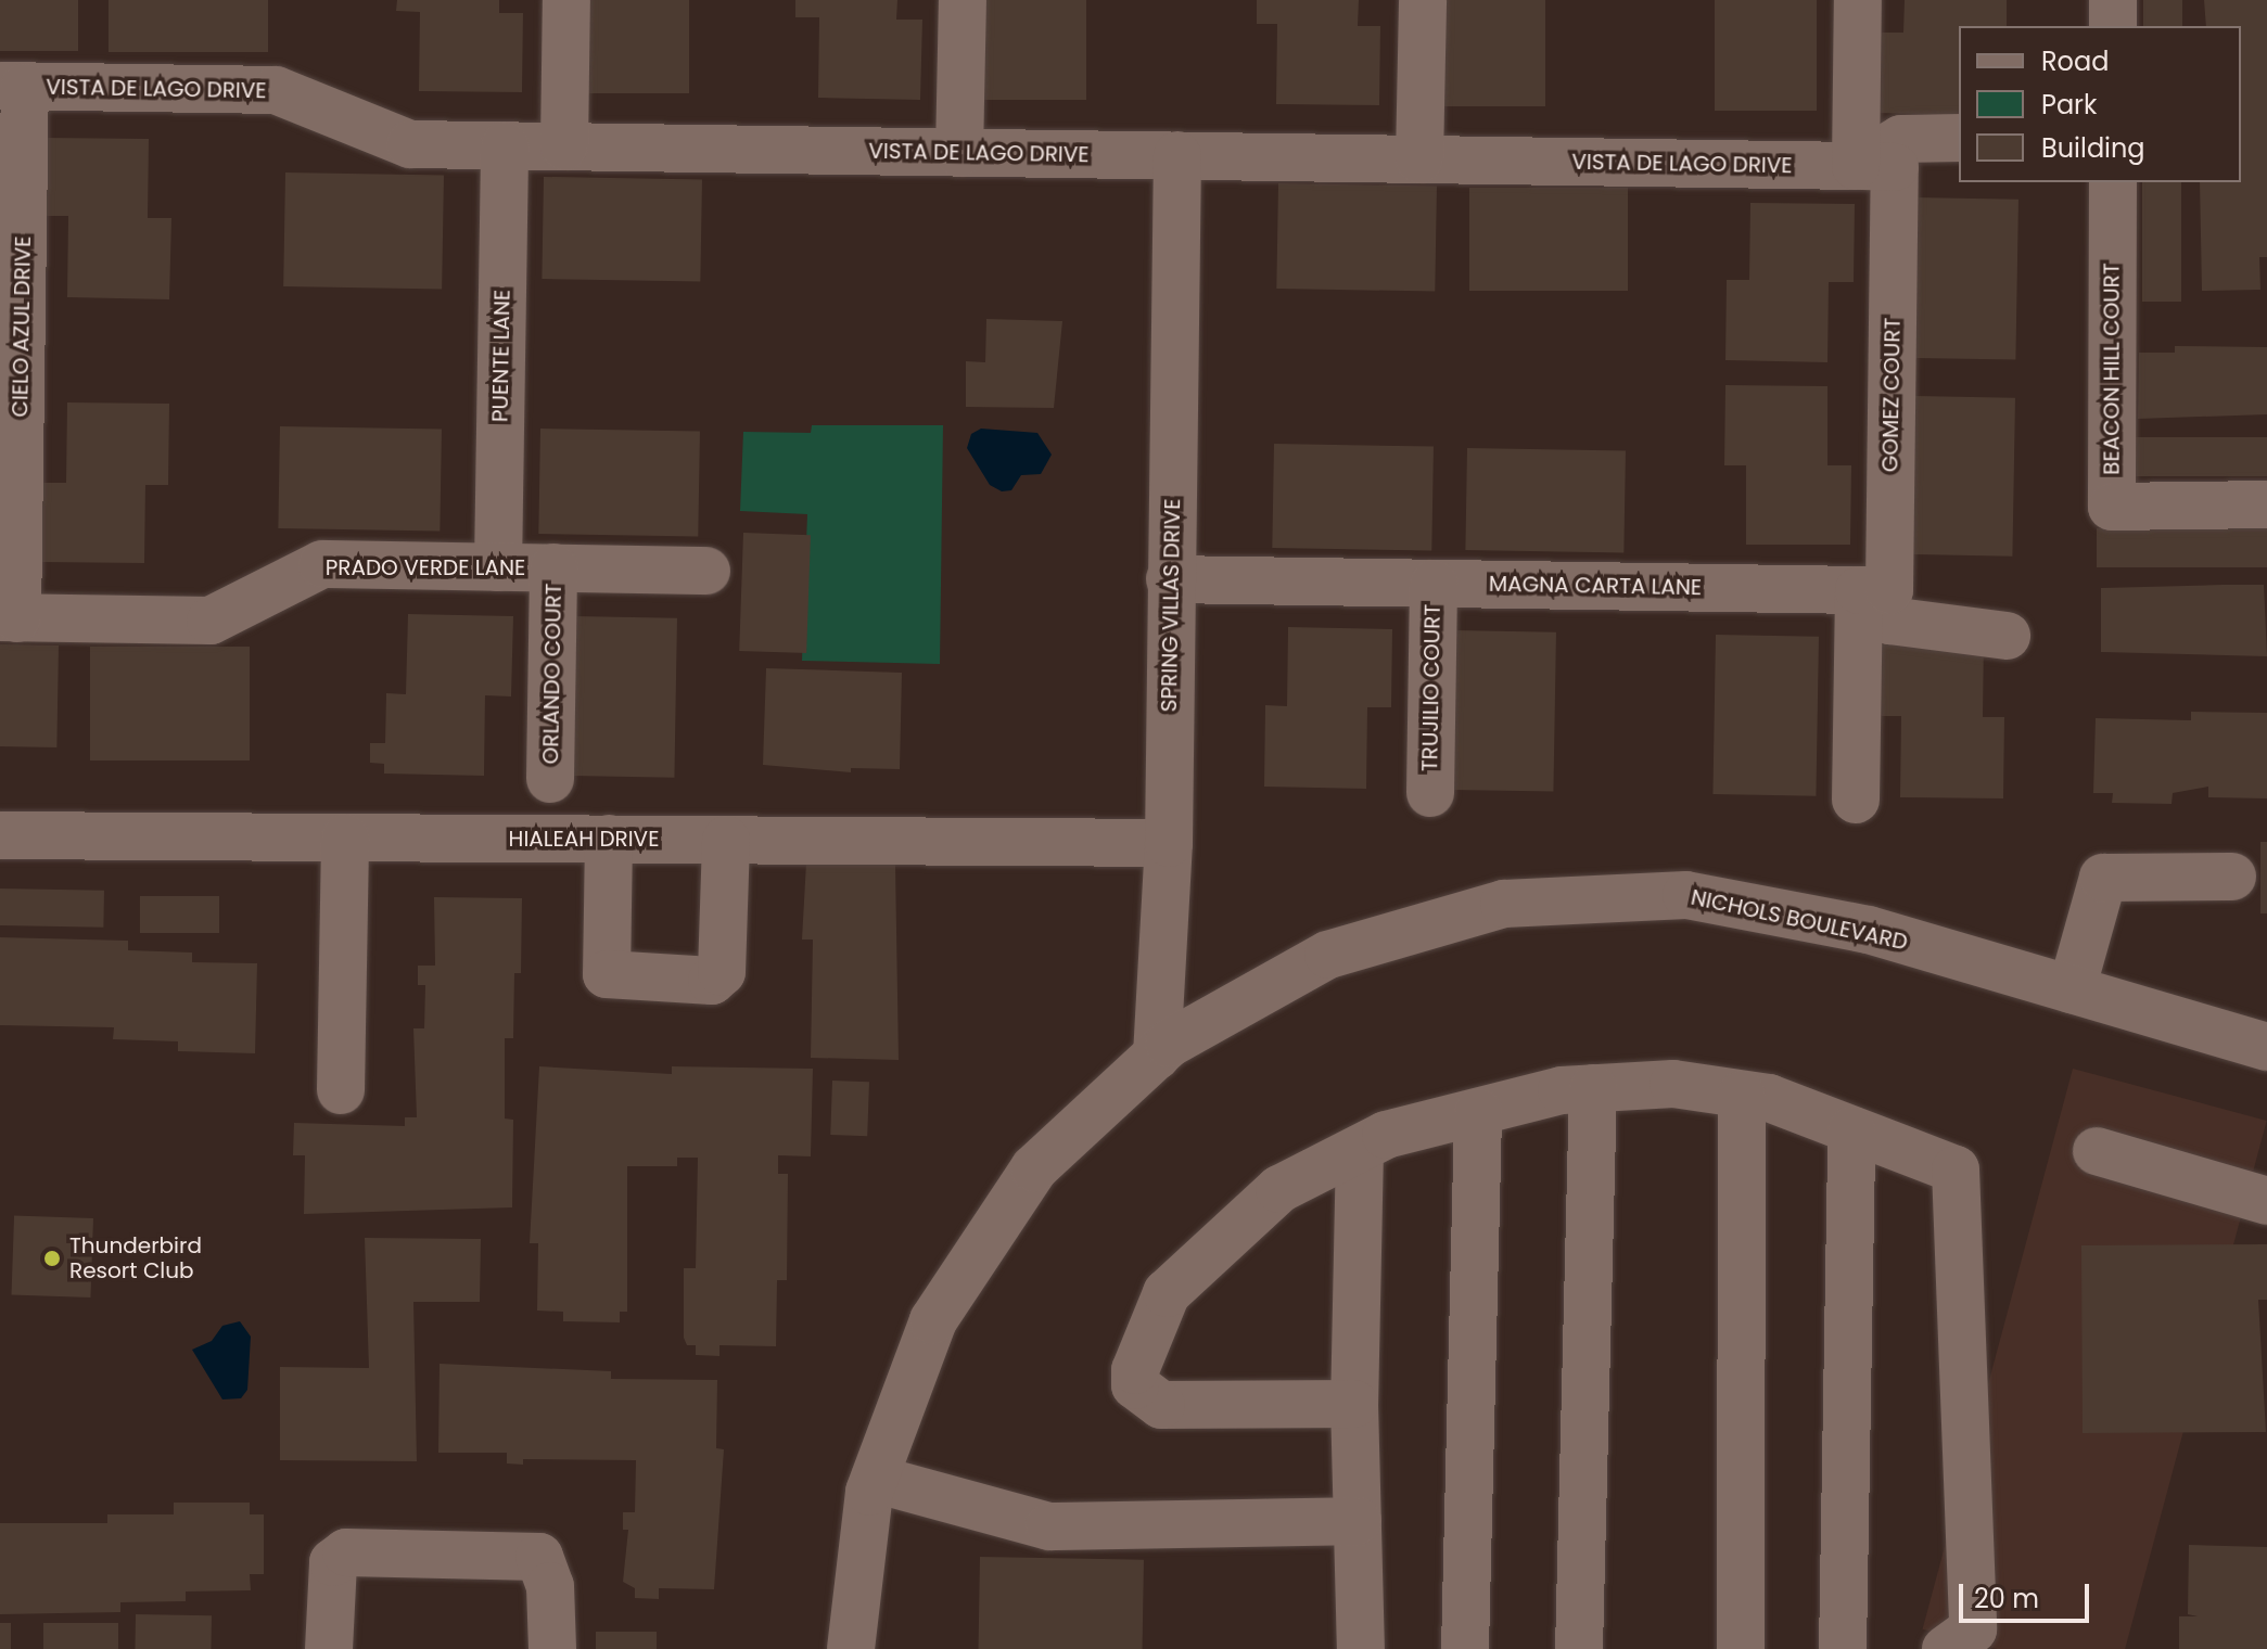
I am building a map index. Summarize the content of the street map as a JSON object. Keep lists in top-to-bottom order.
{
  "streets": {
    "street": [
      "VISTA DE LAGO DRIVE",
      "CIELO AZUL DRIVE",
      "PUENTE LANE",
      "BEACON HILL COURT",
      "GOMEZ COURT",
      "PRADO VERDE LANE",
      "MAGNA CARTA LANE",
      "SPRING VILLAS DRIVE",
      "ORLANDO COURT",
      "TRUJILIO COURT",
      "HIALEAH DRIVE",
      "NICHOLS BOULEVARD"
    ]
  },
  "crossings": [
    ["VISTA DE LAGO DRIVE", "CIELO AZUL DRIVE"],
    ["VISTA DE LAGO DRIVE", "PUENTE LANE"],
    ["VISTA DE LAGO DRIVE", "GOMEZ COURT"],
    ["VISTA DE LAGO DRIVE", "SPRING VILLAS DRIVE"],
    ["CIELO AZUL DRIVE", "PRADO VERDE LANE"],
    ["PUENTE LANE", "PRADO VERDE LANE"],
    ["GOMEZ COURT", "MAGNA CARTA LANE"],
    ["PRADO VERDE LANE", "ORLANDO COURT"],
    ["MAGNA CARTA LANE", "SPRING VILLAS DRIVE"],
    ["MAGNA CARTA LANE", "TRUJILIO COURT"],
    ["SPRING VILLAS DRIVE", "HIALEAH DRIVE"],
    ["SPRING VILLAS DRIVE", "NICHOLS BOULEVARD"]
  ],
  "places": ["Thunderbird Resort Club"],
  "legend": ["Road", "Park", "Building"],
  "scale_bar": "20 m"
}
